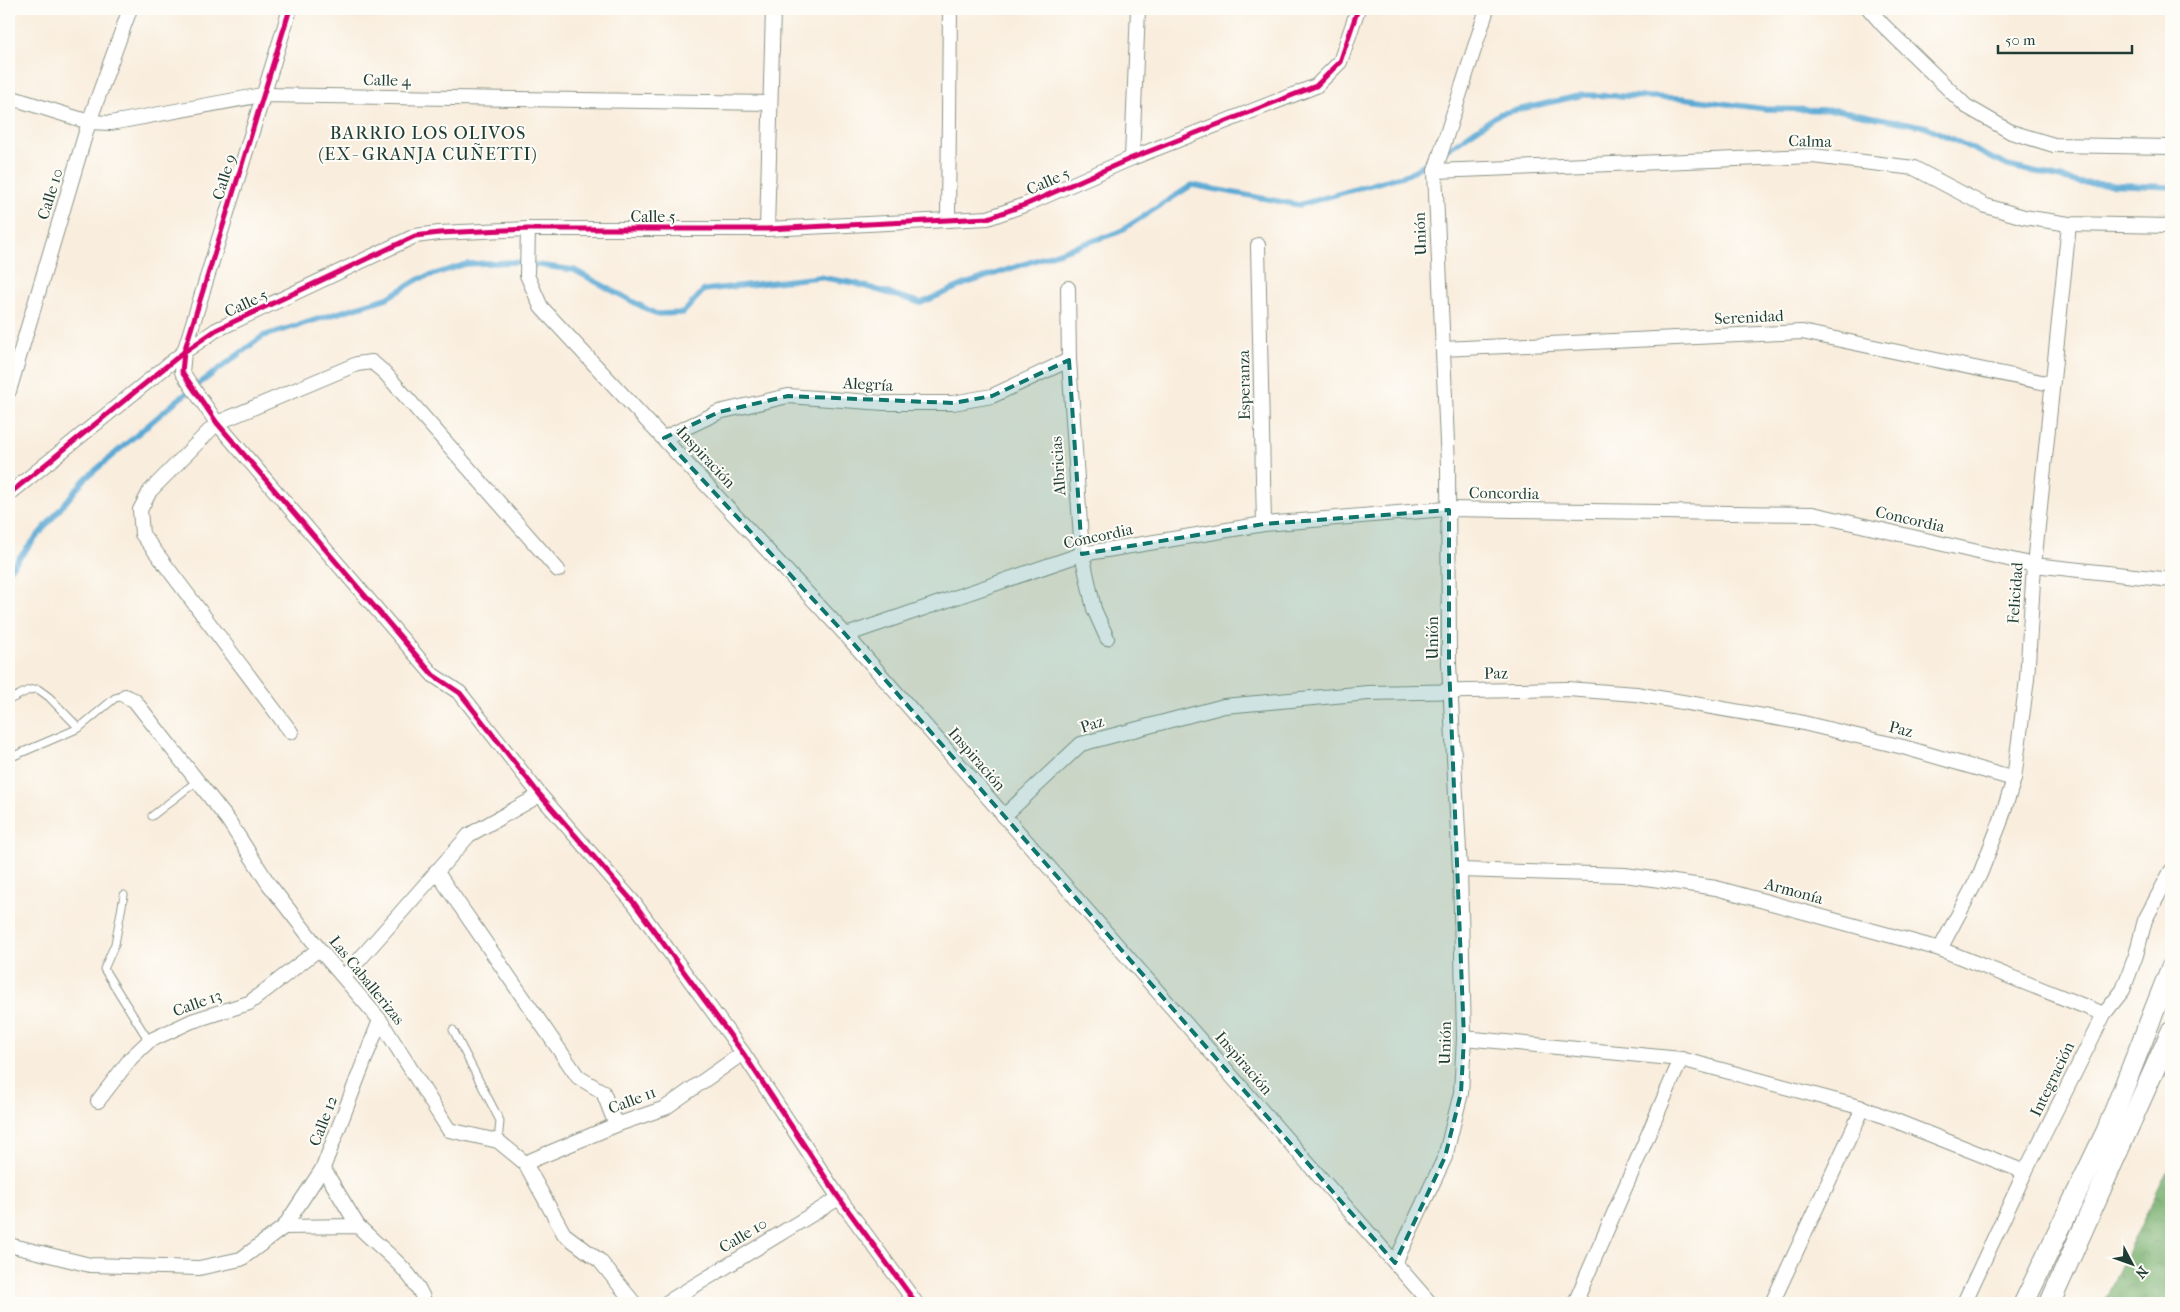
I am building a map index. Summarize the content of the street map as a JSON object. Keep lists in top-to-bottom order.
{
  "streets": {
    "street": [
      "Calle 4",
      "Calma",
      "Calle 9",
      "Calle 5",
      "Calle 10",
      "Unión",
      "Serenidad",
      "Alegría",
      "Esperanza",
      "Inspiración",
      "Albricias",
      "Concordia",
      "Felicidad",
      "Paz",
      "Armonía",
      "Las Caballerizas",
      "Calle 13",
      "Integración",
      "Calle 11",
      "Calle 12"
    ]
  },
  "crossings": [
    ["Calle 4", "Calle 9"],
    ["Calle 4", "Calle 10"],
    ["Calma", "Unión"],
    ["Calma", "Felicidad"],
    ["Calle 9", "Calle 5"],
    ["Calle 5", "Inspiración"],
    ["Unión", "Serenidad"],
    ["Unión", "Inspiración"],
    ["Unión", "Concordia"],
    ["Unión", "Paz"],
    ["Unión", "Armonía"],
    ["Serenidad", "Felicidad"],
    ["Alegría", "Inspiración"],
    ["Alegría", "Albricias"],
    ["Esperanza", "Concordia"],
    ["Inspiración", "Concordia"],
    ["Inspiración", "Paz"],
    ["Albricias", "Concordia"],
    ["Concordia", "Felicidad"],
    ["Felicidad", "Paz"],
    ["Felicidad", "Armonía"],
    ["Armonía", "Integración"],
    ["Las Caballerizas", "Calle 13"],
    ["Las Caballerizas", "Calle 11"],
    ["Las Caballerizas", "Calle 12"]
  ],
  "districts": ["BARRIO LOS OLIVOS (EX- GRANJA CUÑETTI)"],
  "scale_bar": "50 m",
  "north": "bottom right"
}
